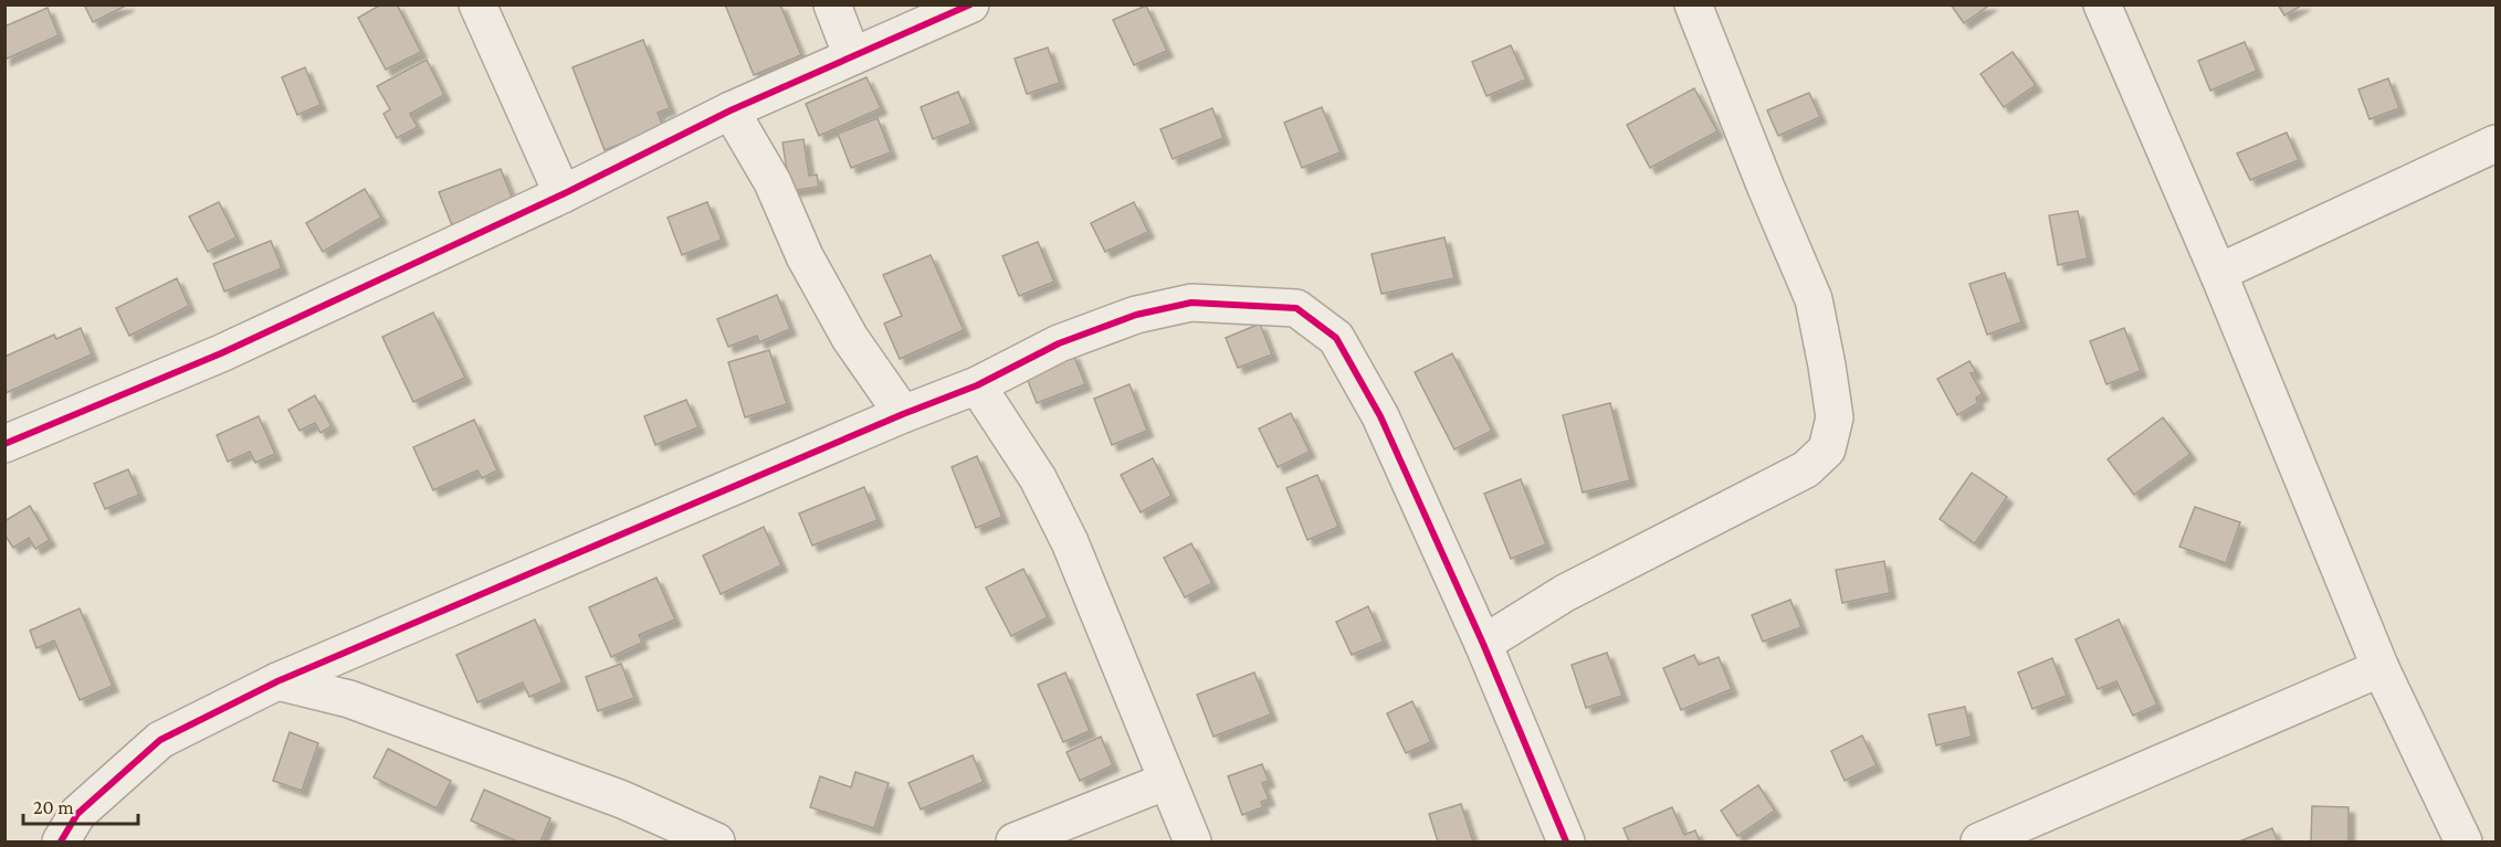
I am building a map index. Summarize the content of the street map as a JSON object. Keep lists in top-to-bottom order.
{
  "scale_bar": "20 m"
}
